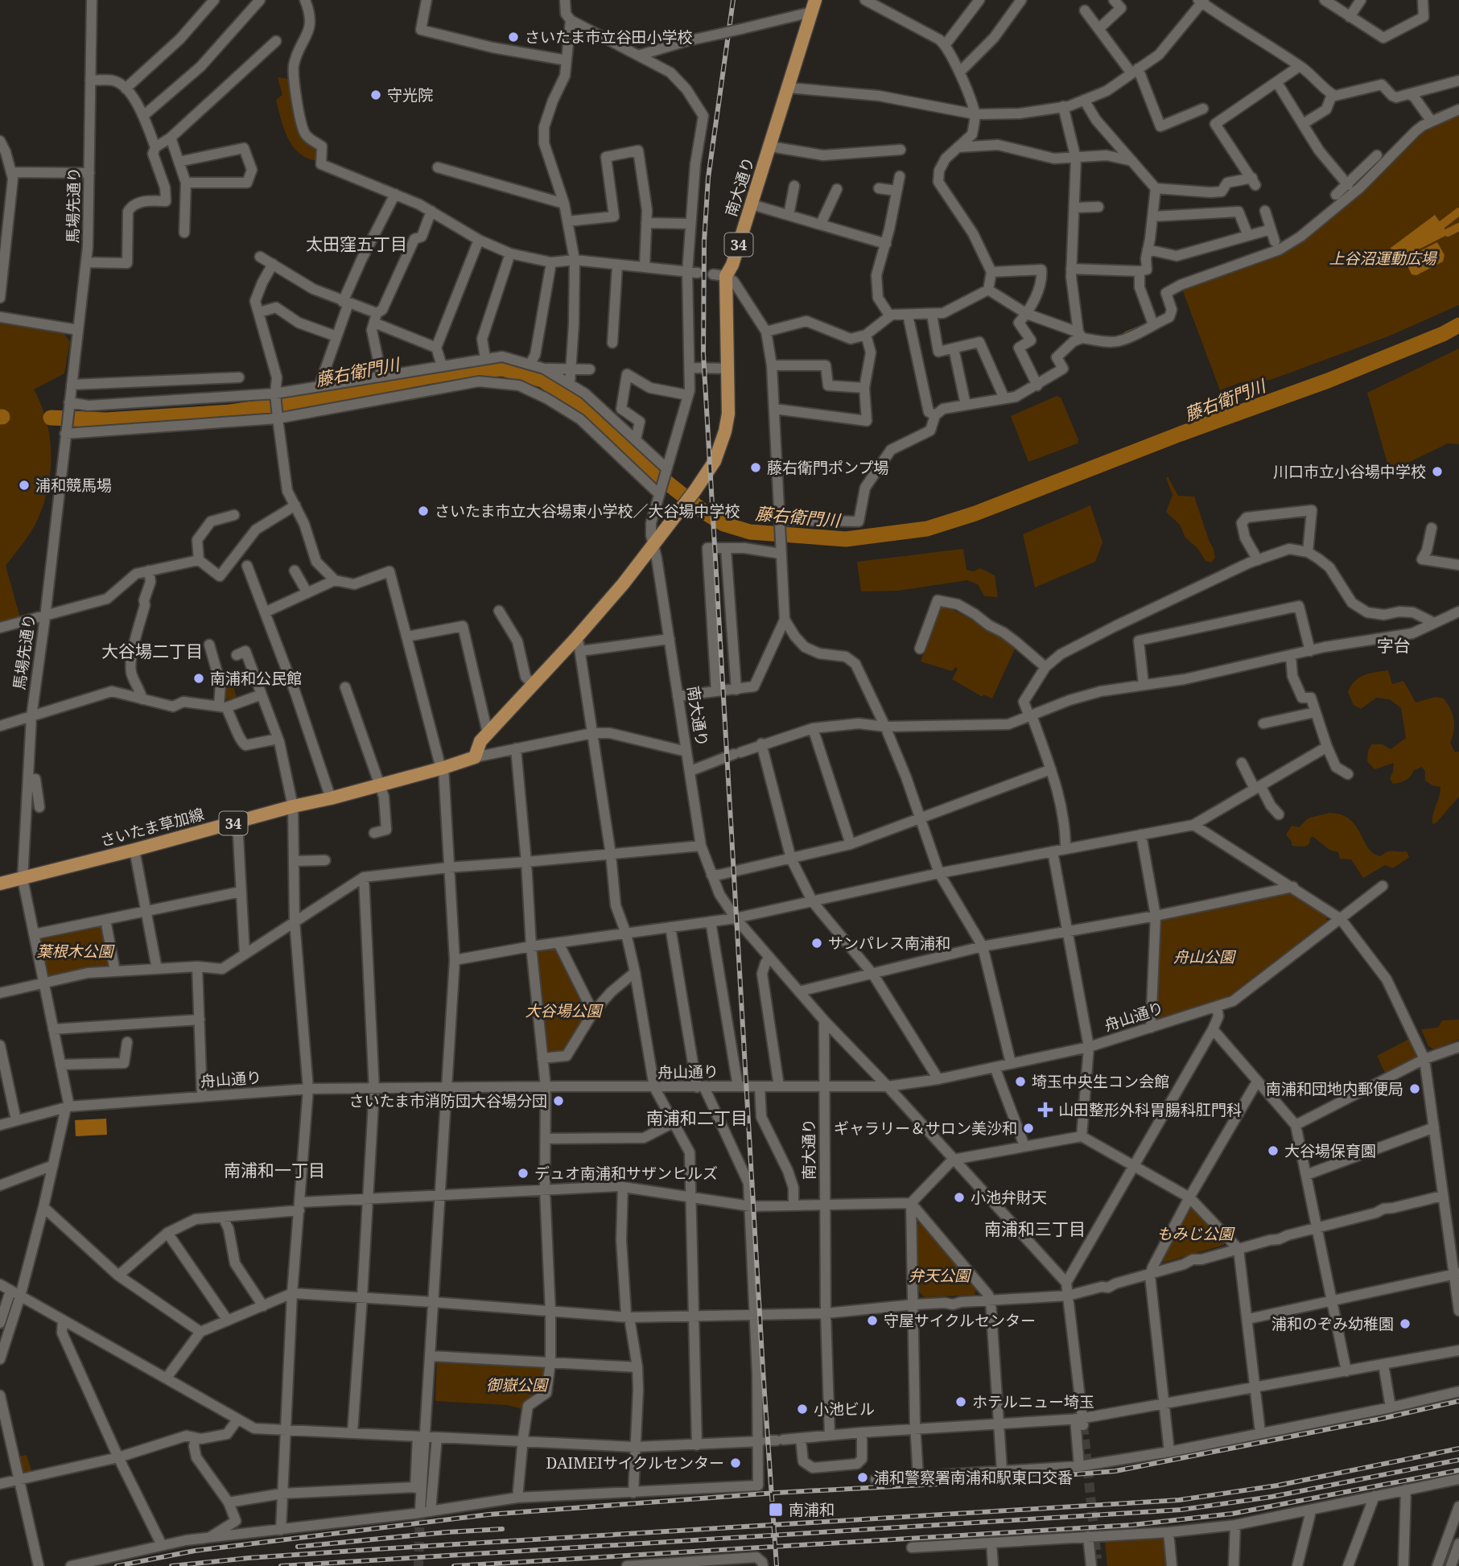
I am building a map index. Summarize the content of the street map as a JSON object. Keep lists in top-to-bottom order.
{
  "streets": {
    "main road": ["南大通り", "34", "さいたま草加線"],
    "street": ["馬場先通り", "舟山通り"]
  },
  "crossings": [
    ["南大通り", "34"],
    ["南大通り", "舟山通り"],
    ["馬場先通り", "さいたま草加線"],
    ["馬場先通り", "舟山通り"],
    ["34", "さいたま草加線"]
  ],
  "districts": [
    "太田窪五丁目",
    "字台",
    "大谷場二丁目",
    "南浦和二丁目",
    "南浦和一丁目",
    "南浦和三丁目"
  ],
  "water": ["藤右衛門川"],
  "parks": [
    "上谷沼運動広場",
    "葉根木公園",
    "舟山公園",
    "大谷場公園",
    "もみじ公園",
    "弁天公園",
    "御嶽公園"
  ],
  "places": {
    "other": [
      "さいたま市立谷田小学校",
      "守光院",
      "藤右衛門ポンプ場",
      "川口市立小谷場中学校",
      "浦和競馬場",
      "さいたま市立大谷場東小学校／大谷場中学校",
      "南浦和公民館",
      "サンパレス南浦和",
      "埼玉中央生コン会館",
      "南浦和団地内郵便局",
      "さいたま市消防団大谷場分団",
      "ギャラリー＆サロン美沙和",
      "大谷場保育園",
      "デュオ南浦和サザンヒルズ",
      "小池弁財天",
      "守屋サイクルセンター",
      "浦和のぞみ幼稚園",
      "ホテルニュー埼玉",
      "小池ビル",
      "DAIMEIサイクルセンター",
      "浦和警察署南浦和駅東口交番"
    ],
    "health": ["山田整形外科胃腸科肛門科"],
    "transit": ["南浦和"]
  }
}
